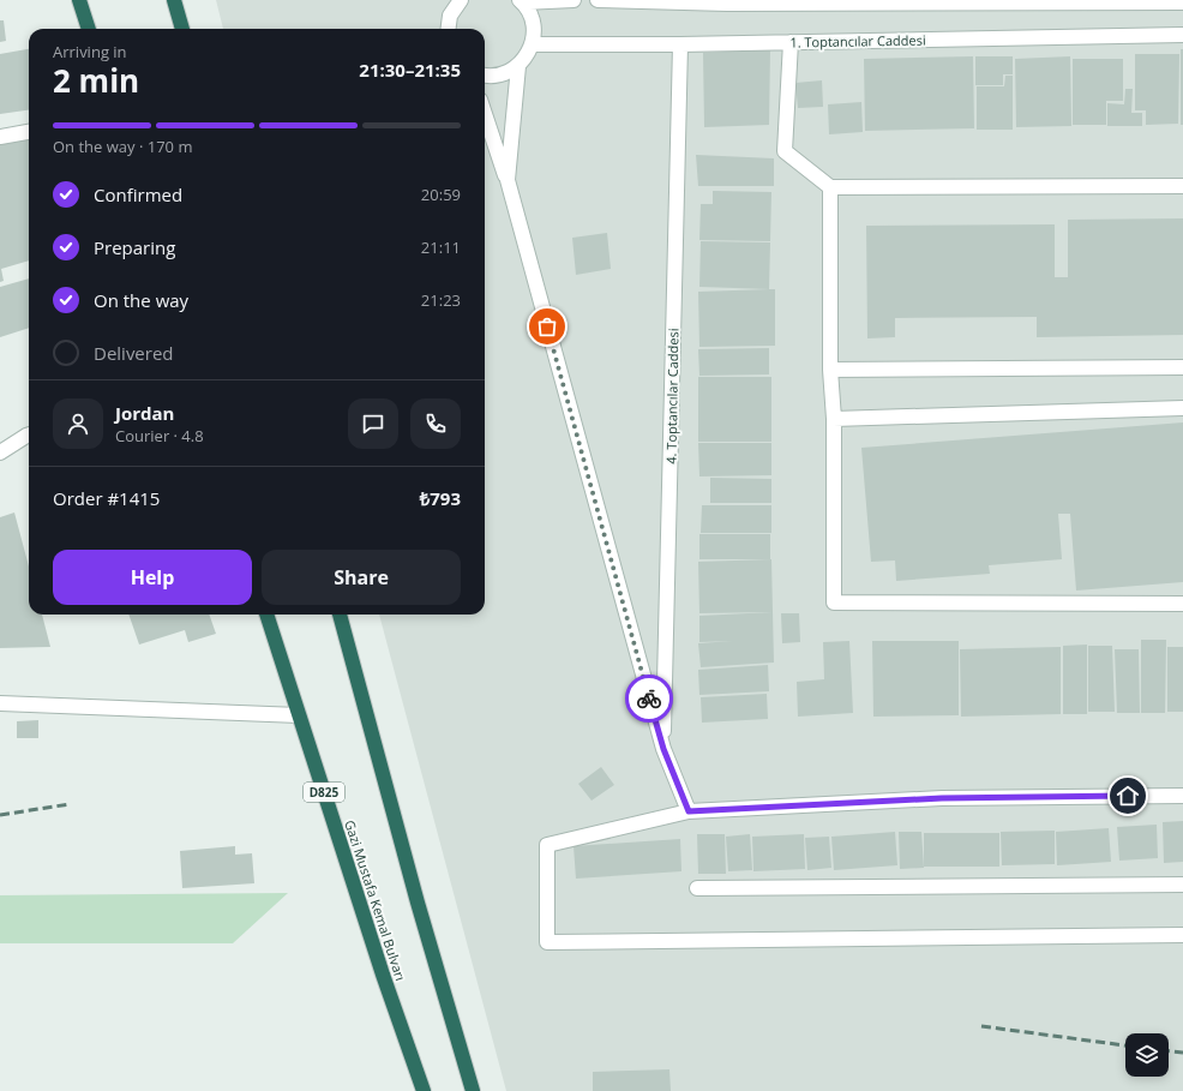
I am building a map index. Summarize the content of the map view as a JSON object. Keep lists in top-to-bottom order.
{
  "streets": {
    "highway": ["D825", "Gazi Mustafa Kemal Bulvarı"],
    "street": ["1. Toptancılar Caddesi", "4. Toptancılar Caddesi"]
  },
  "crossings": [
    ["1. Toptancılar Caddesi", "4. Toptancılar Caddesi"]
  ],
  "page": {
    "heading": ["2 min", "Arriving in", "21:30–21:35"],
    "panel": [
      "Jordan",
      "Courier · 4.8",
      "Order #1415",
      "₺793"
    ],
    "bar": "On the way · 170 m",
    "list": [
      ["Confirmed", "20:59"],
      ["Preparing", "21:11"],
      ["On the way", "21:23"],
      "Delivered"
    ],
    "buttons": ["Help", "Share"]
  }
}
